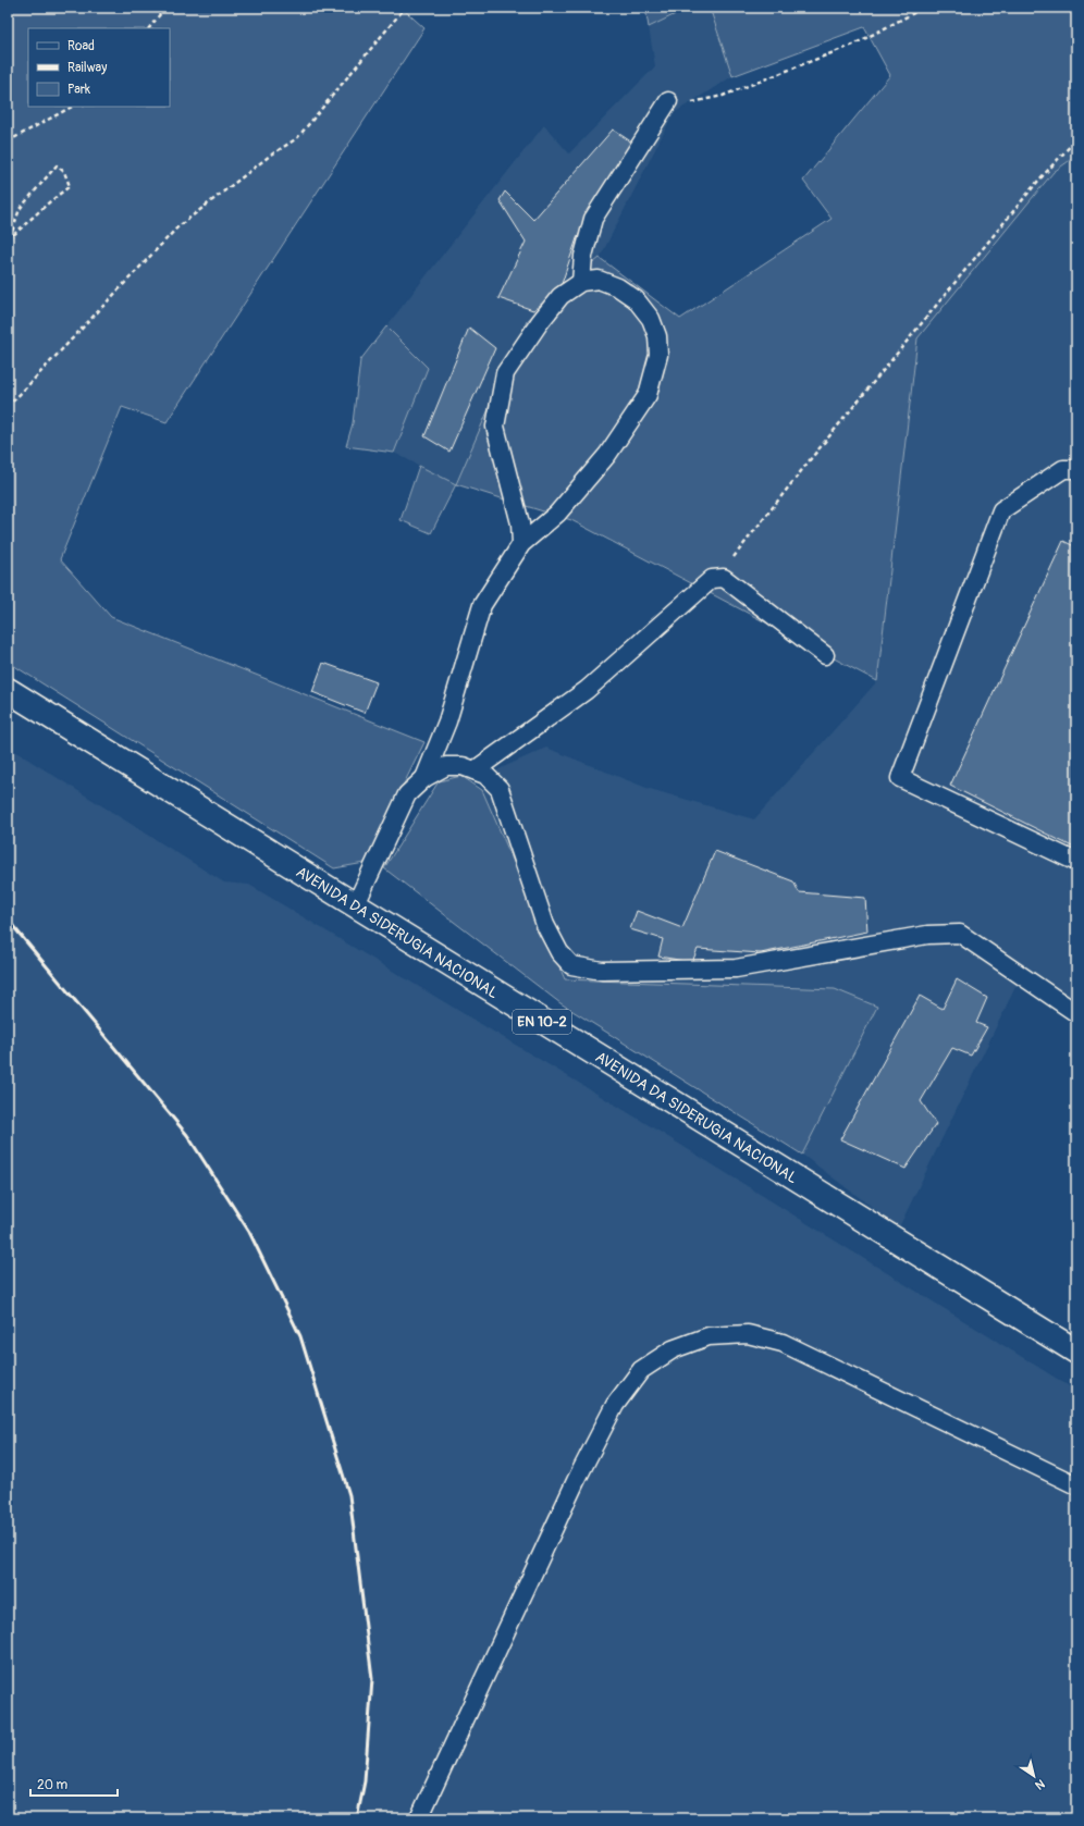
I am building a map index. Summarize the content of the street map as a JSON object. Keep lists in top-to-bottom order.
{
  "streets": {
    "main road": ["AVENIDA DA SIDERUGIA NACIONAL", "EN 10-2"]
  },
  "legend": ["Road", "Railway", "Park"],
  "scale_bar": "20 m",
  "north": "bottom right"
}
